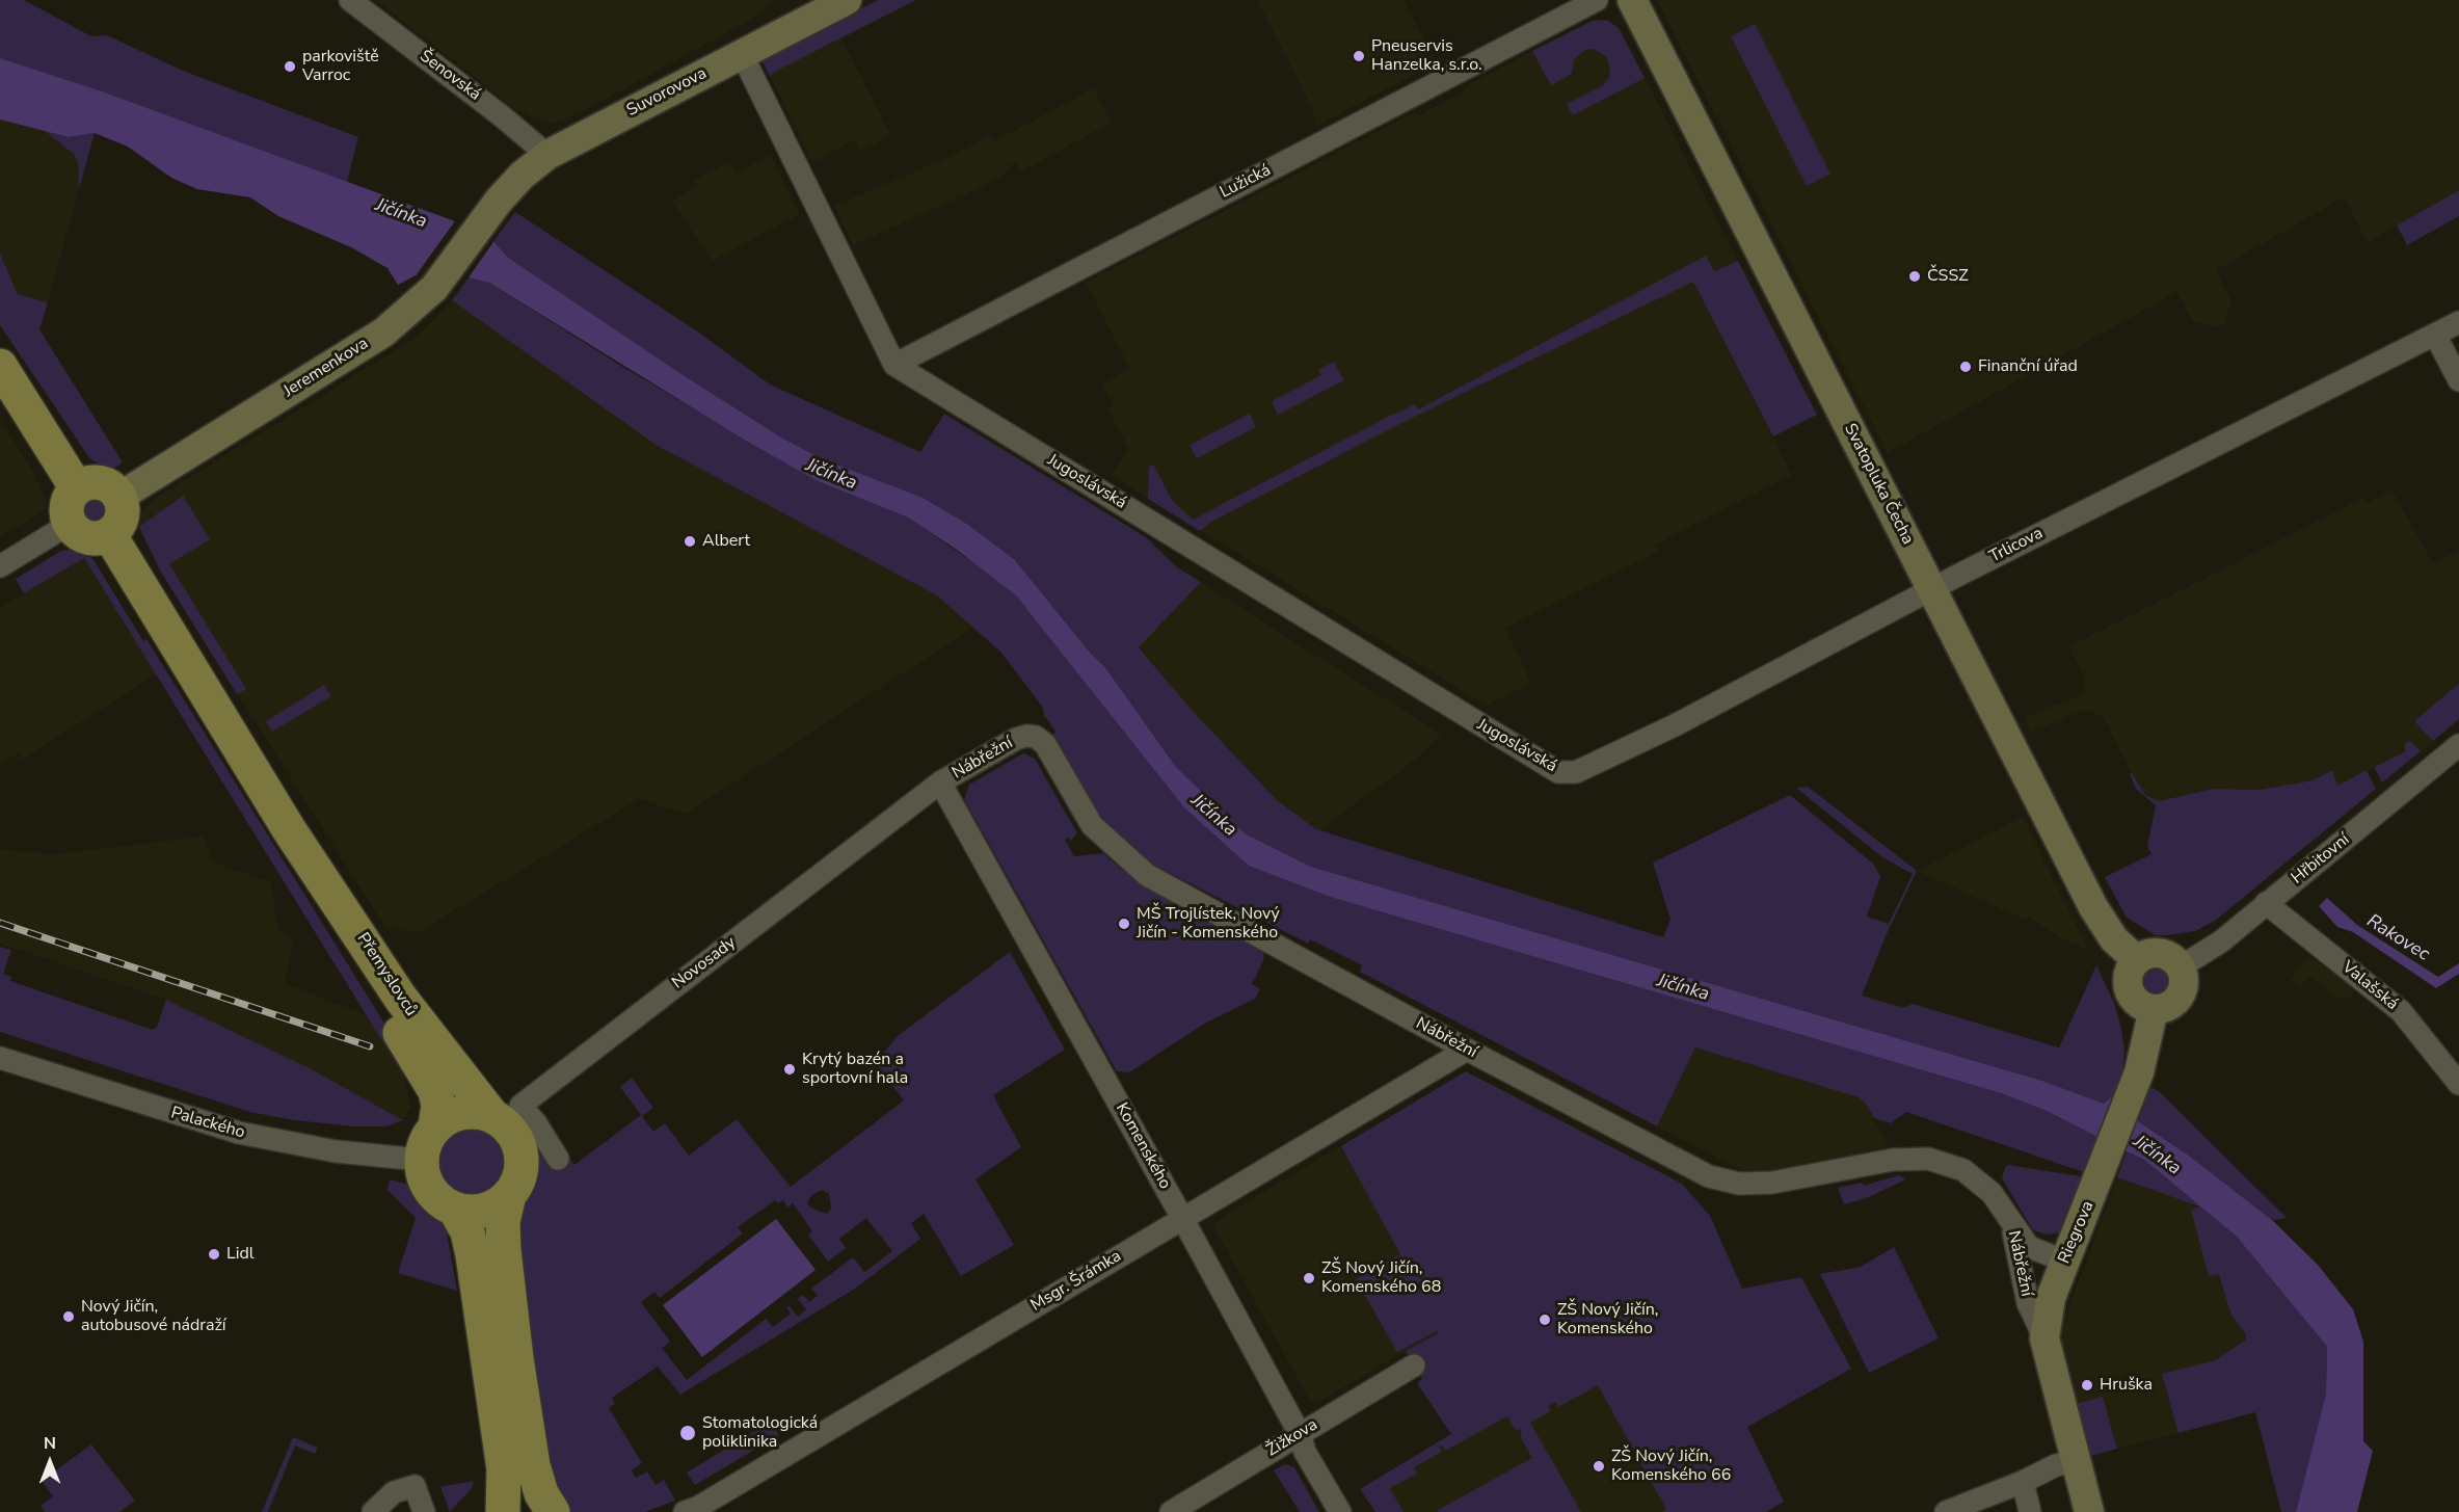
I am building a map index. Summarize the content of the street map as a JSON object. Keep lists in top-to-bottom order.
{
  "streets": {
    "main road": ["Přemyslovců"],
    "street": [
      "Šenovská",
      "Suvorovova",
      "Lužická",
      "Jeremenkova",
      "Jugoslávská",
      "Svatopluka Čecha",
      "Trlicova",
      "Nábřežní",
      "Hřbitovní",
      "Novosady",
      "Valašská",
      "Palackého",
      "Komenského",
      "Riegrova",
      "Msgr. Šrámka",
      "Žižkova"
    ]
  },
  "crossings": [
    ["Šenovská", "Suvorovova"],
    ["Suvorovova", "Jeremenkova"],
    ["Lužická", "Jugoslávská"],
    ["Jeremenkova", "Přemyslovců"],
    ["Jugoslávská", "Trlicova"],
    ["Svatopluka Čecha", "Trlicova"],
    ["Svatopluka Čecha", "Hřbitovní"],
    ["Svatopluka Čecha", "Riegrova"],
    ["Nábřežní", "Novosady"],
    ["Nábřežní", "Komenského"],
    ["Nábřežní", "Riegrova"],
    ["Nábřežní", "Msgr. Šrámka"],
    ["Hřbitovní", "Valašská"],
    ["Hřbitovní", "Riegrova"],
    ["Novosady", "Komenského"],
    ["Přemyslovců", "Palackého"],
    ["Komenského", "Msgr. Šrámka"],
    ["Komenského", "Žižkova"]
  ],
  "water": ["Jičínka", "Rakovec"],
  "places": [
    "Pneuservis Hanzelka, s.r.o.",
    "parkoviště Varroc",
    "ČSSZ",
    "Finanční úřad",
    "Albert",
    "MŠ Trojlístek, Nový Jičín - Komenského",
    "Krytý bazén a sportovní hala",
    "Lidl",
    "ZŠ Nový Jičín, Komenského 68",
    "Nový Jičín, autobusové nádraží",
    "ZŠ Nový Jičín, Komenského",
    "Hruška",
    "Stomatologická poliklinika",
    "ZŠ Nový Jičín, Komenského 66"
  ],
  "north": "top"
}
